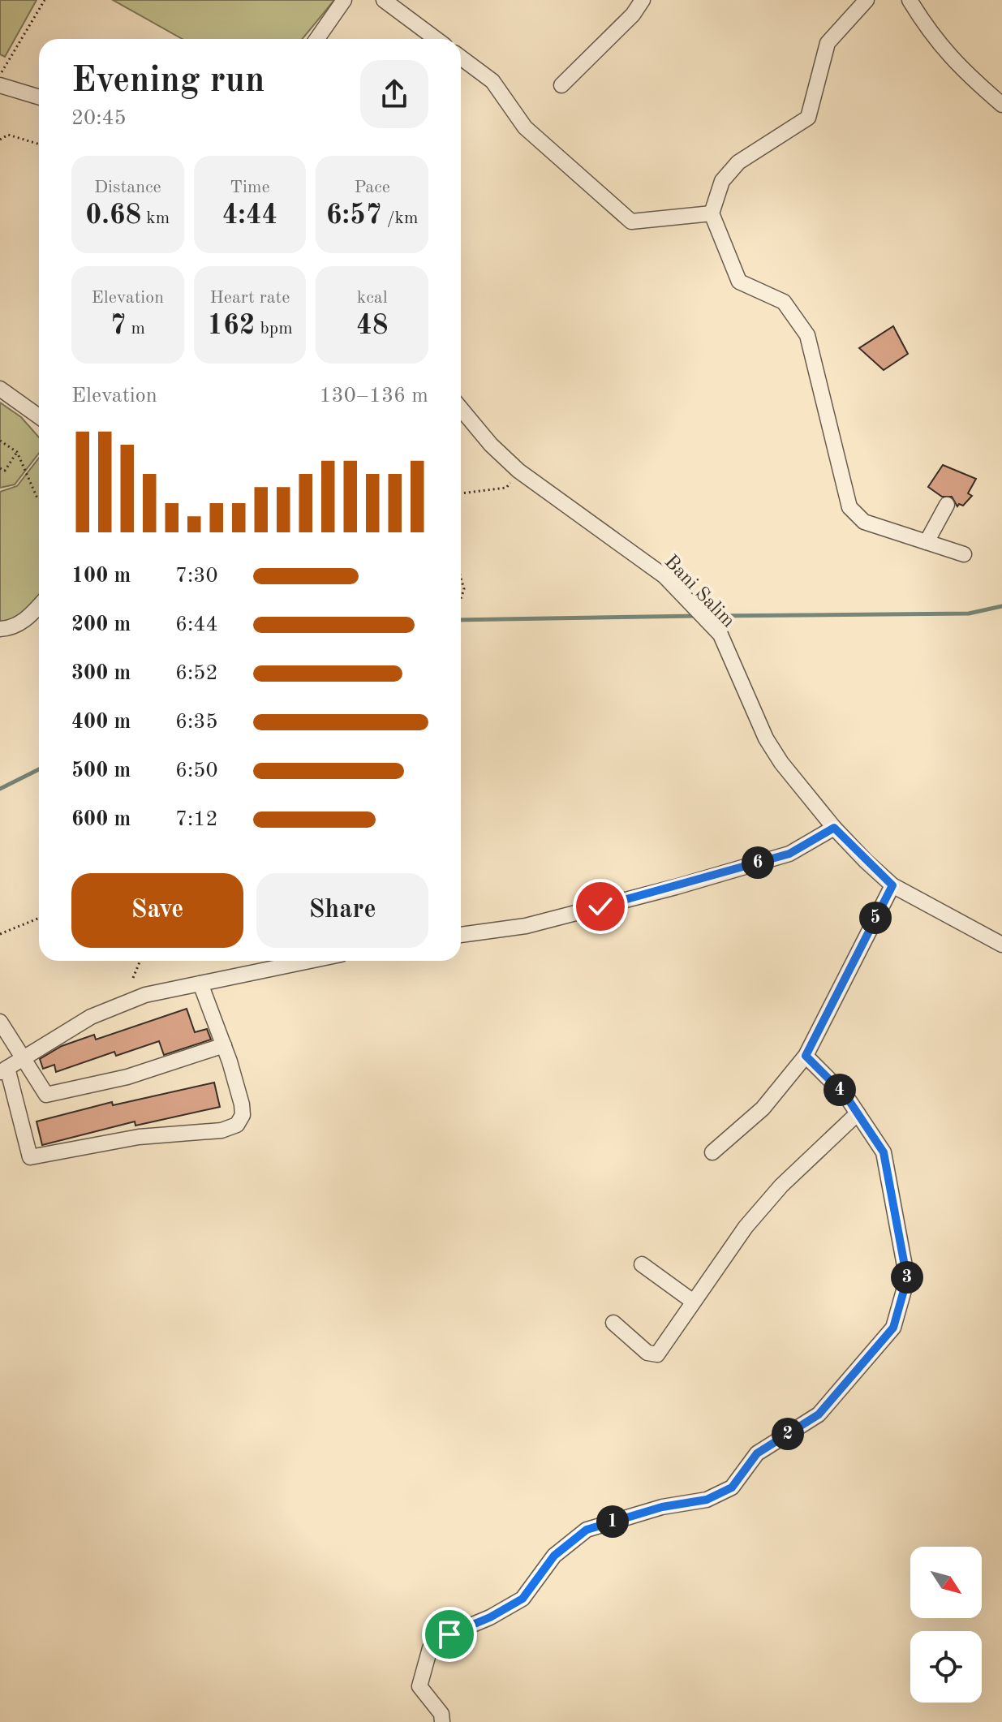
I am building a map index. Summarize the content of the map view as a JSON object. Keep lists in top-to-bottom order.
{
  "streets": {
    "street": ["Bani Salim"]
  },
  "north": "bottom right",
  "page": {
    "heading": ["Evening run", "20:45"],
    "stats": [
      ["Distance", "0.68 km"],
      ["Time", "4:44"],
      ["Pace", "6:57 /km"],
      ["Elevation", "7 m"],
      ["Heart rate", "162 bpm"],
      ["kcal", "48"]
    ],
    "chart": ["Elevation", "130–136 m"],
    "list": [
      {
        "name": "100 m",
        "note": "7:30"
      },
      {
        "name": "200 m",
        "note": "6:44"
      },
      {
        "name": "300 m",
        "note": "6:52"
      },
      {
        "name": "400 m",
        "note": "6:35"
      },
      {
        "name": "500 m",
        "note": "6:50"
      },
      {
        "name": "600 m",
        "note": "7:12"
      }
    ],
    "pins": [
      "6",
      "5",
      "4",
      "3",
      "2",
      "1"
    ],
    "buttons": ["Save", "Share"]
  }
}
